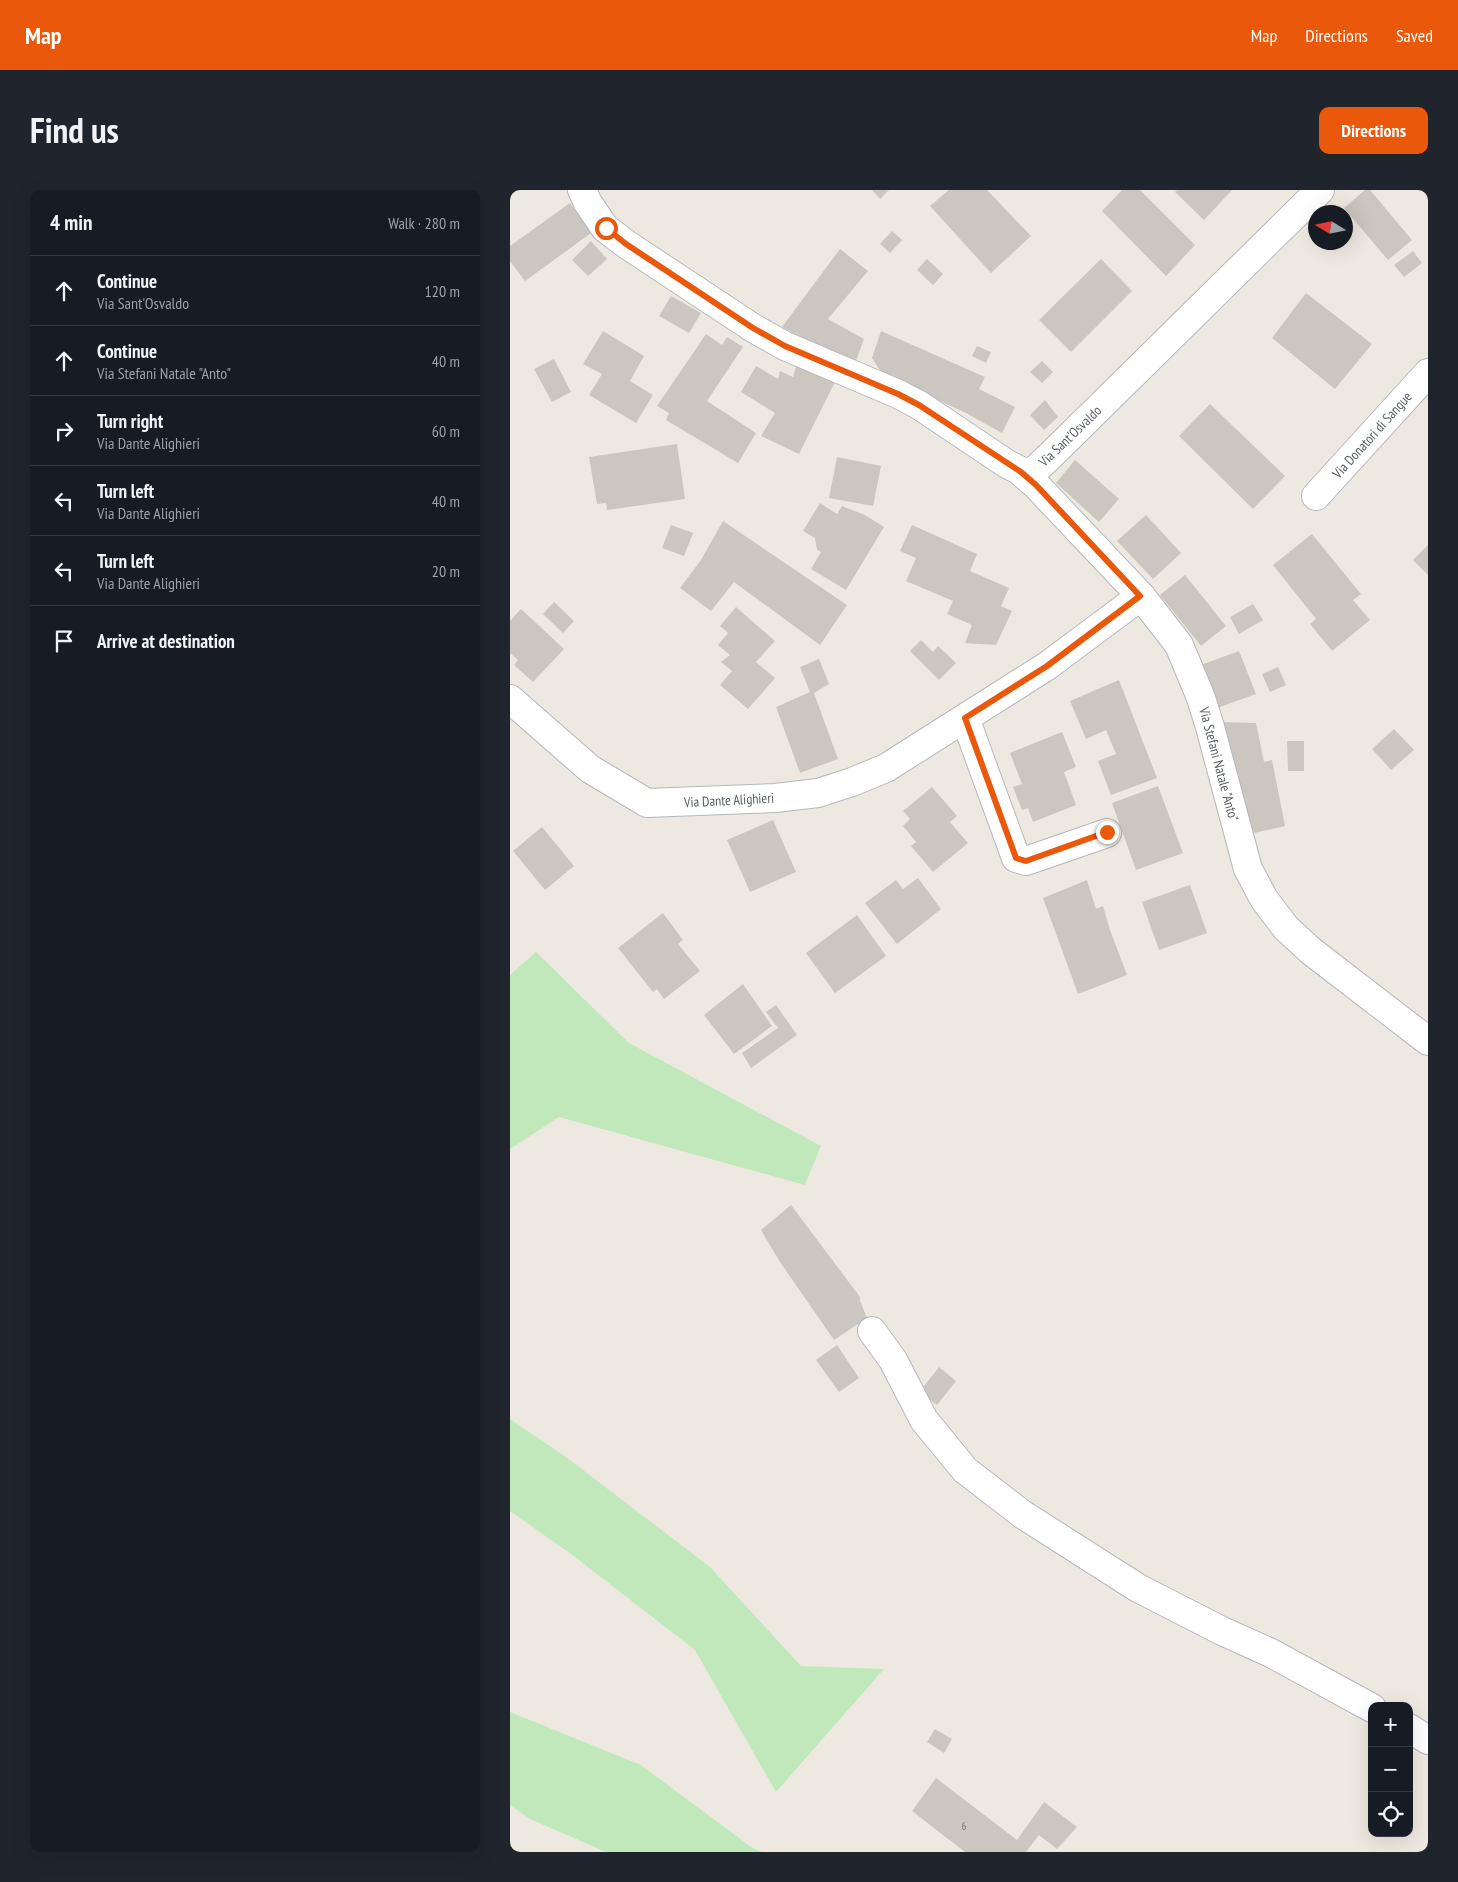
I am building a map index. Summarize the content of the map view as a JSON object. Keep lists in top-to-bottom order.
{
  "streets": {
    "street": [
      "Via Donatori di Sangue",
      "Via Sant'Osvaldo",
      "Via Stefani Natale \"Anto\"",
      "Via Dante Alighieri"
    ]
  },
  "crossings": [
    ["Via Sant'Osvaldo", "Via Stefani Natale \"Anto\""],
    ["Via Stefani Natale \"Anto\"", "Via Dante Alighieri"]
  ],
  "house_numbers": ["6"],
  "north": "left",
  "page": {
    "header": "Map",
    "nav": ["Map", "Directions", "Saved"],
    "title": "Find us",
    "buttons": "Directions",
    "heading": ["4 min", "Walk · 280 m"],
    "list": [
      ["Continue", "Via Sant'Osvaldo", "120 m"],
      ["Continue", "Via Stefani Natale \"Anto\"", "40 m"],
      ["Turn right", "Via Dante Alighieri", "60 m"],
      ["Turn left", "Via Dante Alighieri", "40 m"],
      ["Turn left", "Via Dante Alighieri", "20 m"],
      "Arrive at destination"
    ],
    "map_buttons": ["+", "−"]
  }
}
